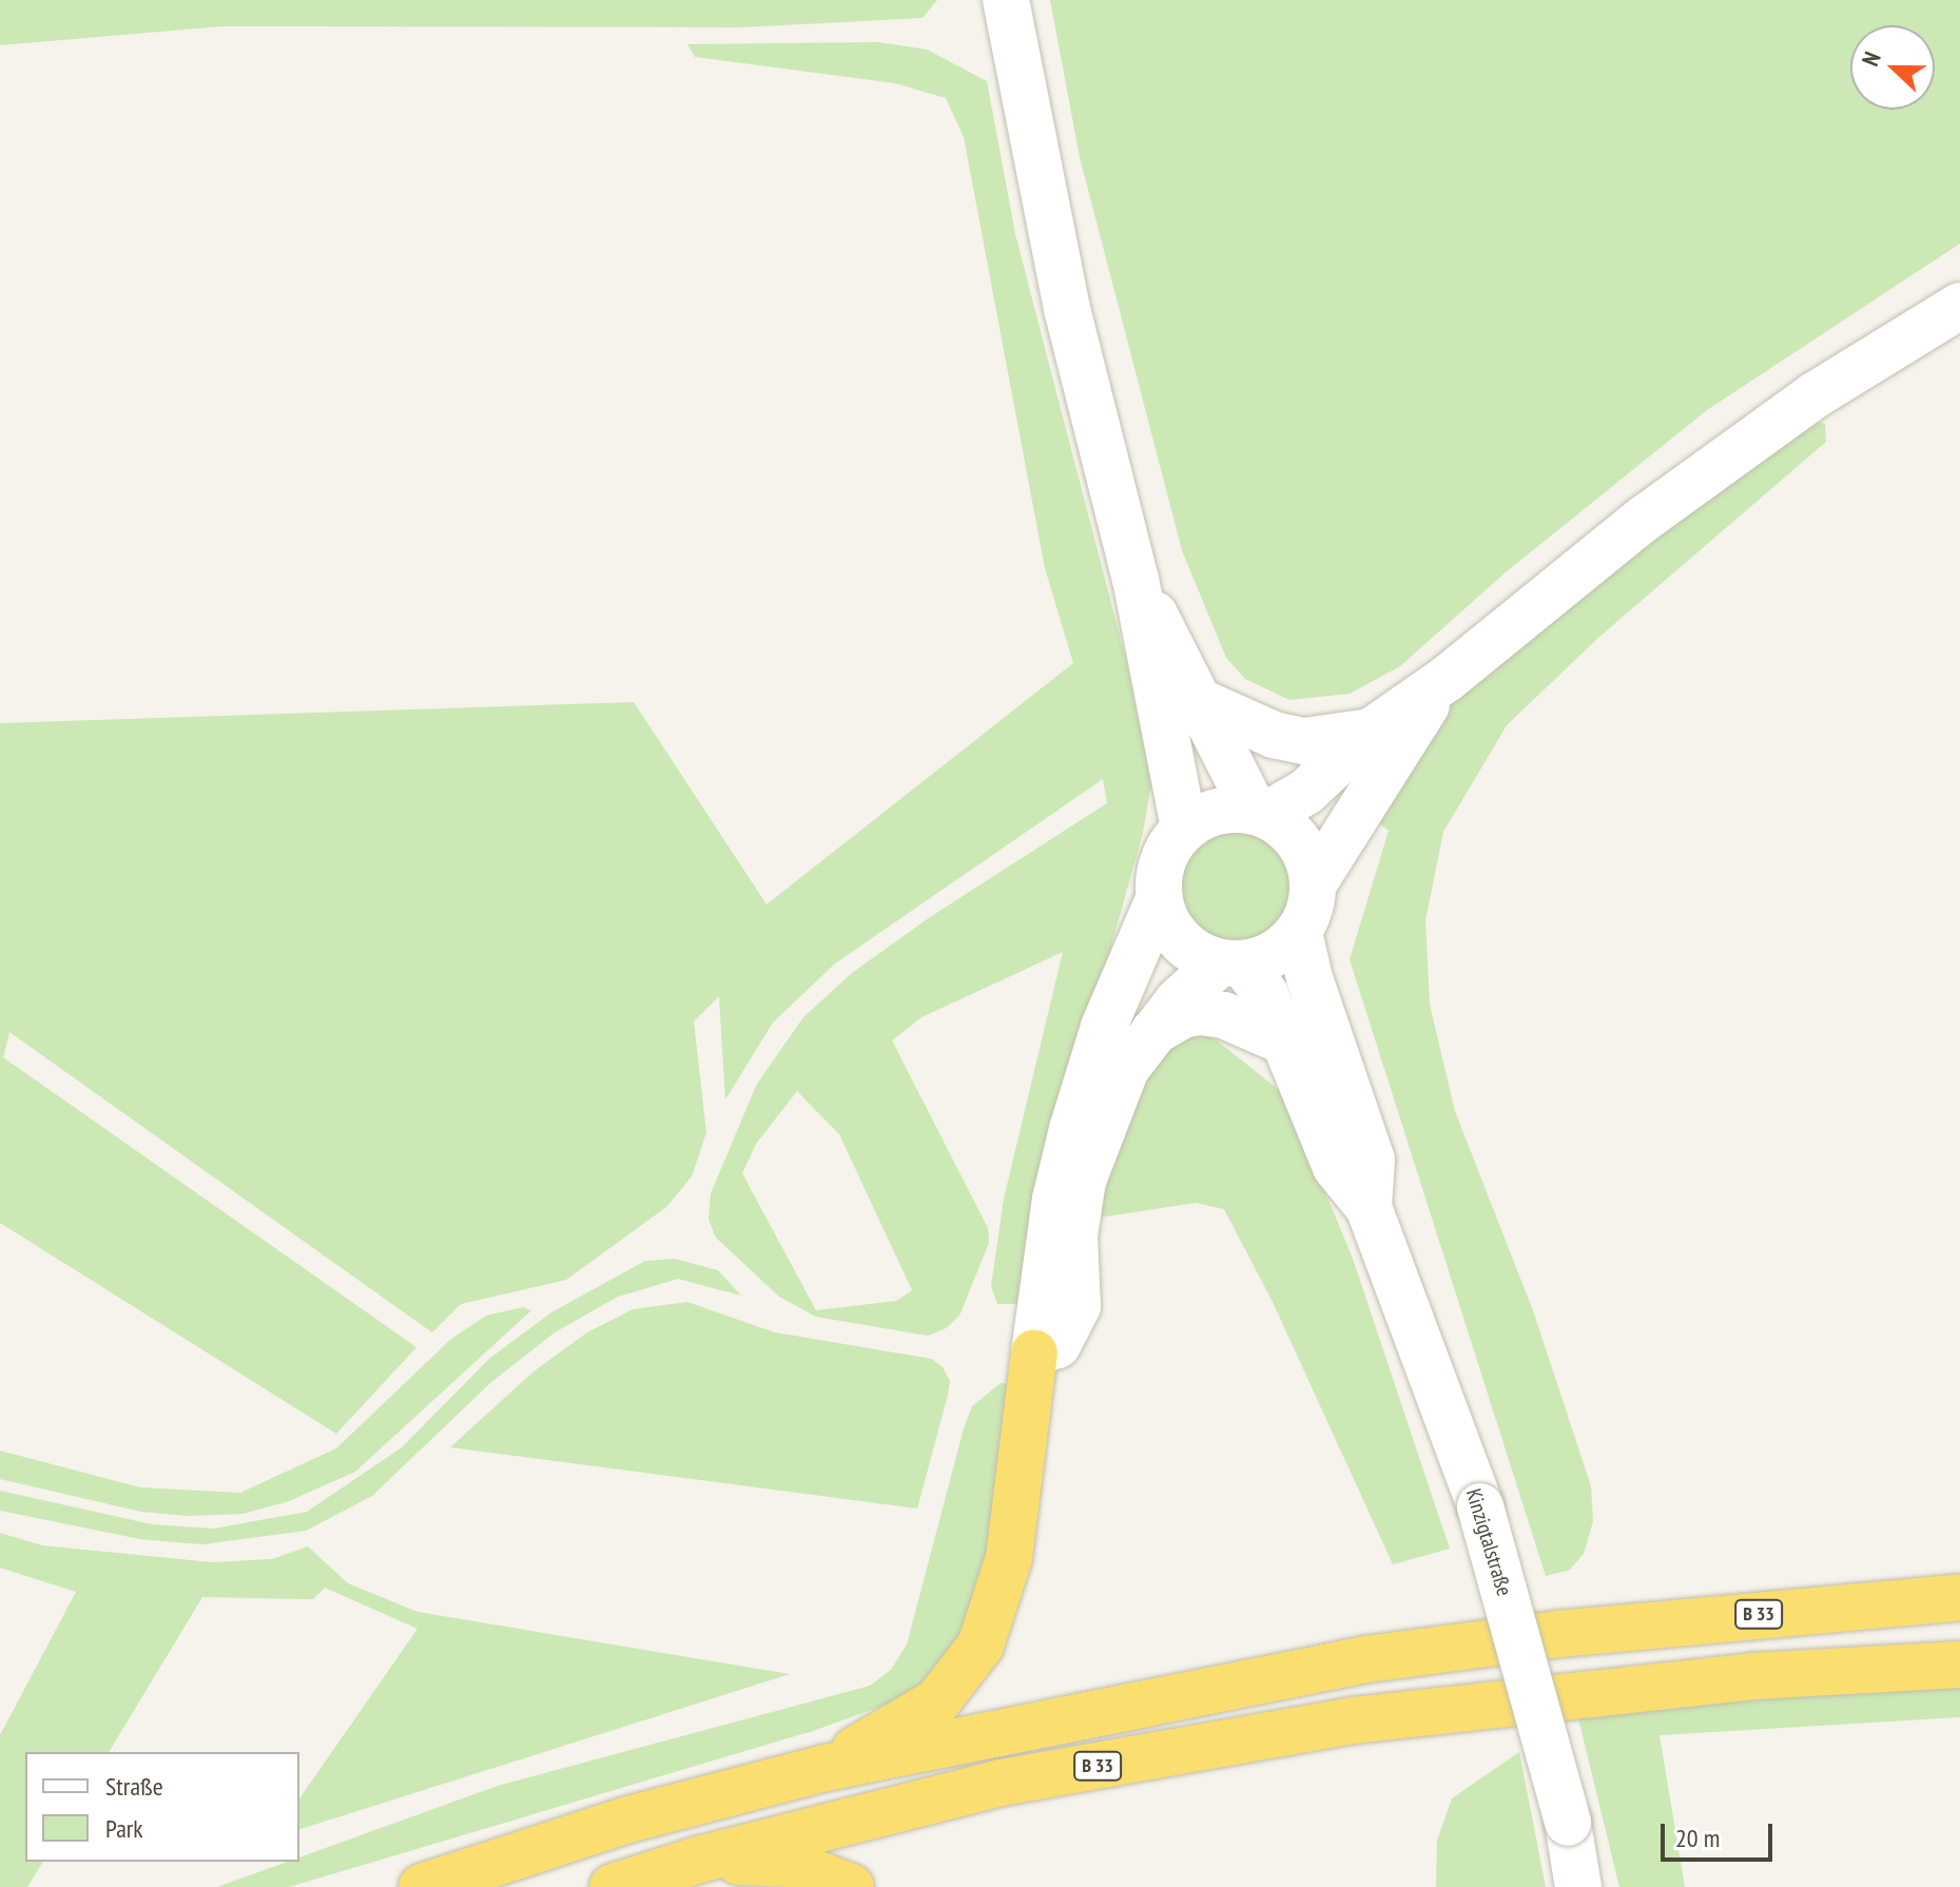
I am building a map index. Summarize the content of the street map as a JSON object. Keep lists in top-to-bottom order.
{
  "streets": {
    "highway": ["B 33"],
    "street": ["Kinzigtalstraße"]
  },
  "legend": ["Straße", "Park"],
  "scale_bar": "20 m",
  "north": "left"
}
